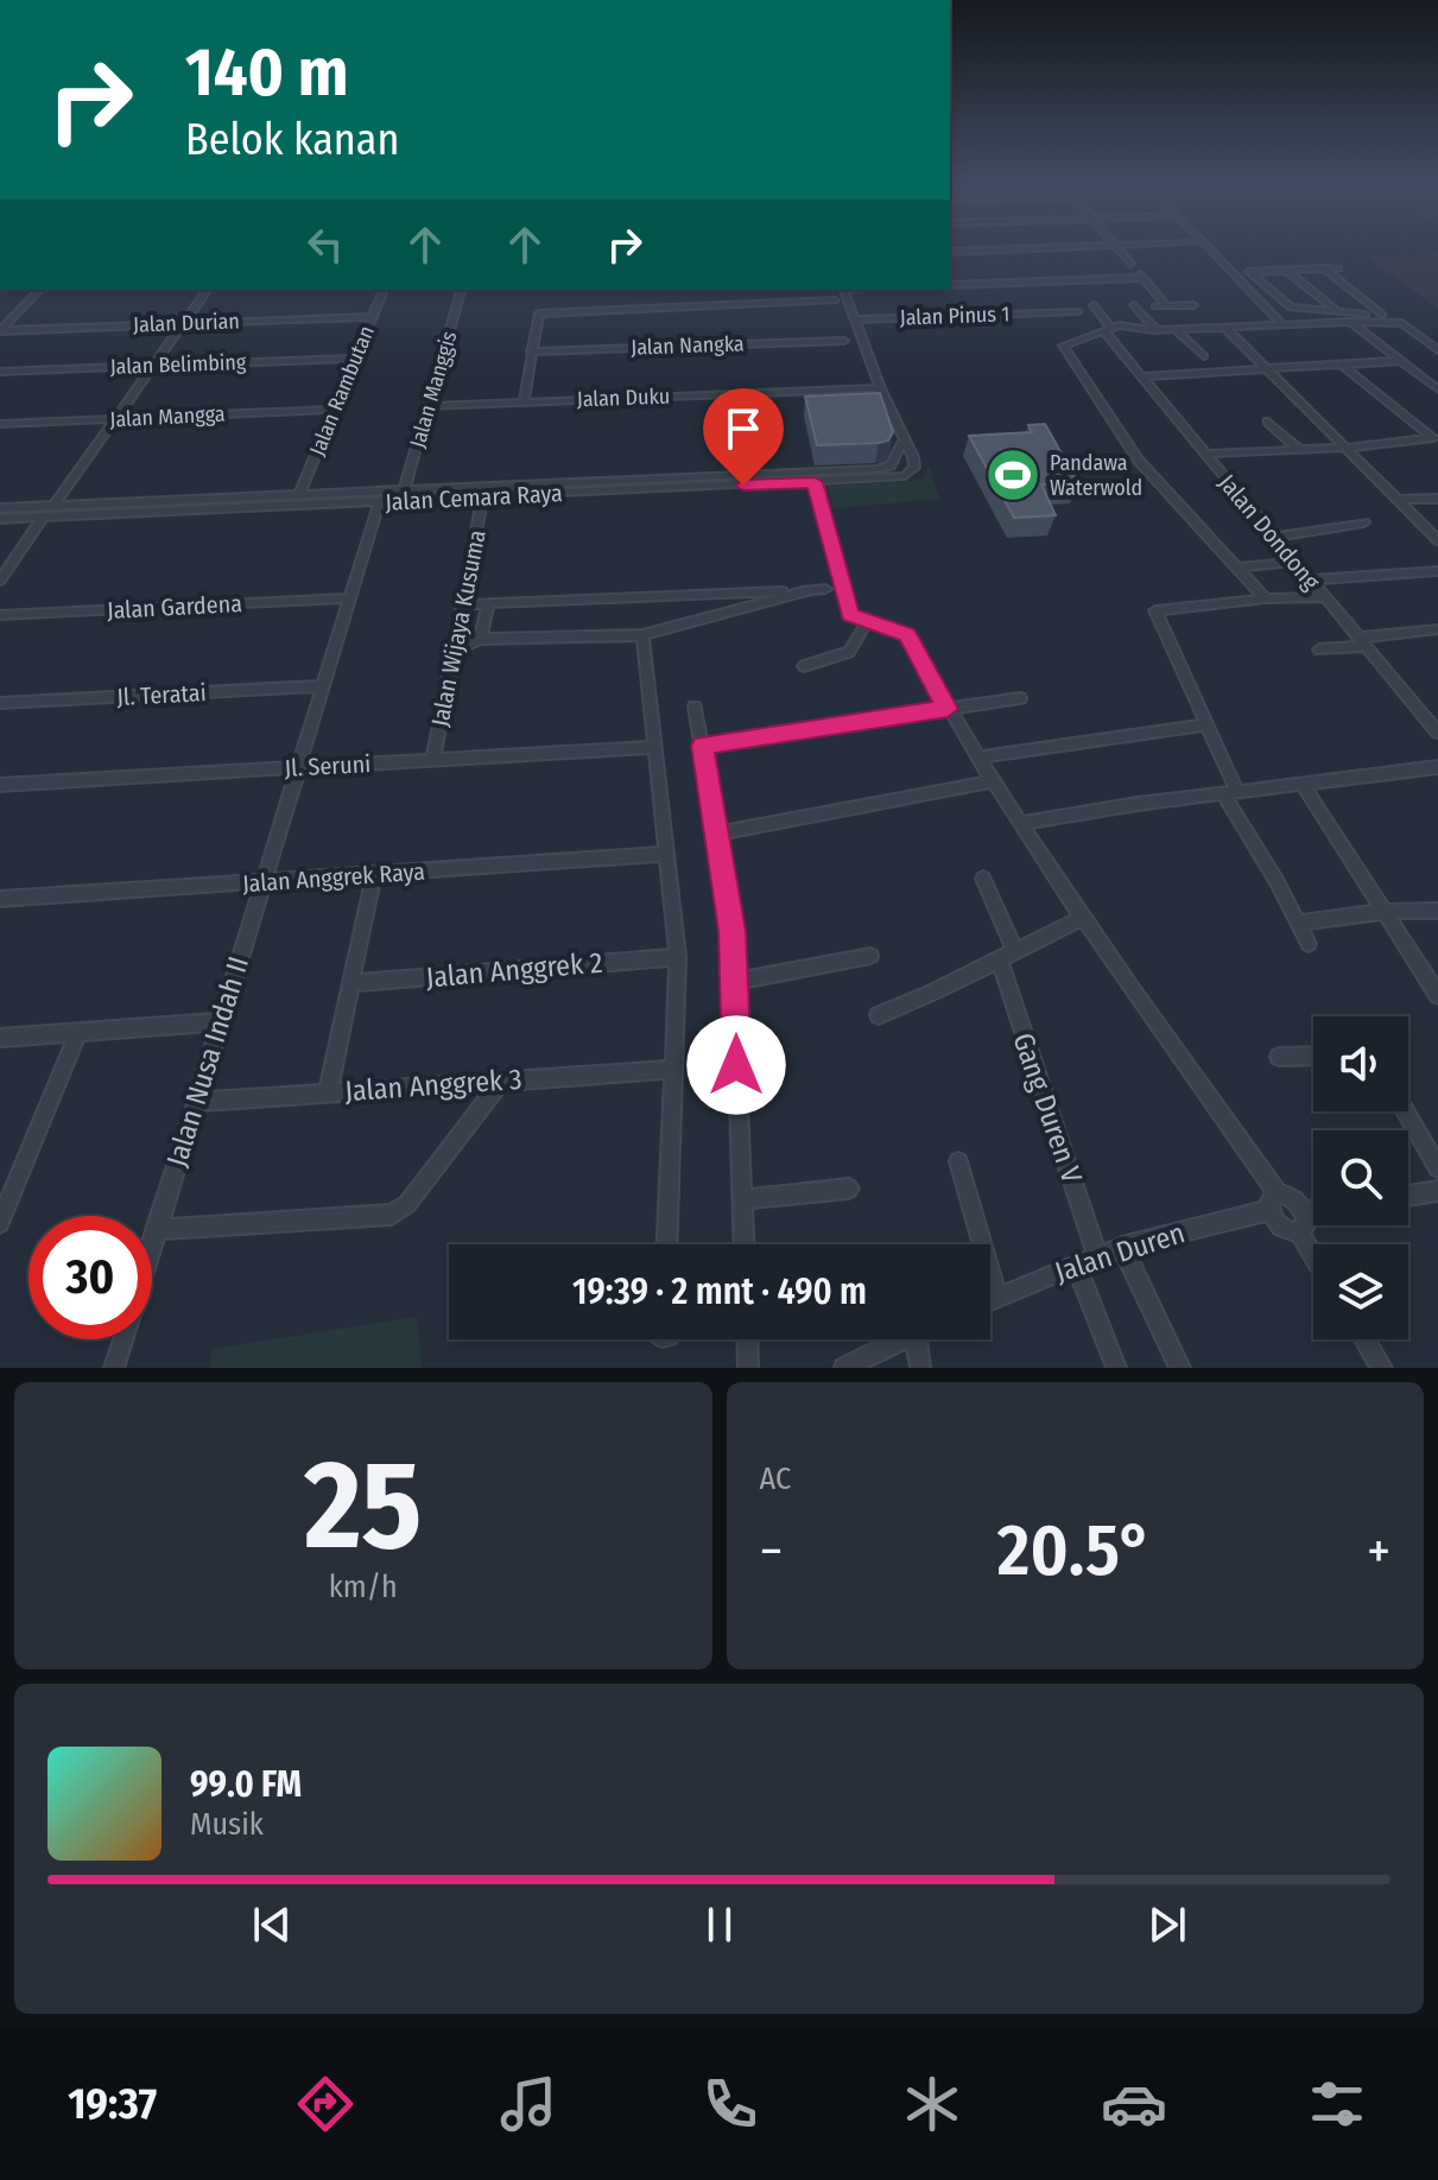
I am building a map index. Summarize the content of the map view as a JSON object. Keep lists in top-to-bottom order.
{
  "streets": {
    "street": [
      "Jalan Pinus 1",
      "Jalan Durian",
      "Jalan Nangka",
      "Jalan Belimbing",
      "Jalan Manggis",
      "Jalan Rambutan",
      "Jalan Duku",
      "Jalan Mangga",
      "Jalan Cemara Raya",
      "Jalan Dondong",
      "Jalan Gardena",
      "Jalan Wijaya Kusuma",
      "Jl. Teratai",
      "Jl. Seruni",
      "Jalan Anggrek Raya",
      "Jalan Anggrek 2",
      "Jalan Nusa Indah II",
      "Jalan Anggrek 3",
      "Gang Duren V",
      "Jalan Duren"
    ]
  },
  "crossings": [
    ["Jalan Pinus 1", "Jalan Cemara Raya"],
    ["Jalan Durian", "Jalan Rambutan"],
    ["Jalan Belimbing", "Jalan Rambutan"],
    ["Jalan Manggis", "Jalan Duku"],
    ["Jalan Manggis", "Jalan Cemara Raya"],
    ["Jalan Rambutan", "Jalan Mangga"],
    ["Jalan Rambutan", "Jalan Cemara Raya"],
    ["Jalan Cemara Raya", "Jalan Wijaya Kusuma"],
    ["Jalan Cemara Raya", "Jalan Nusa Indah II"],
    ["Jalan Gardena", "Jalan Nusa Indah II"],
    ["Jalan Wijaya Kusuma", "Jl. Seruni"],
    ["Jl. Teratai", "Jalan Nusa Indah II"],
    ["Jl. Seruni", "Jalan Nusa Indah II"],
    ["Jalan Anggrek Raya", "Jalan Nusa Indah II"],
    ["Jalan Nusa Indah II", "Jalan Anggrek 3"],
    ["Gang Duren V", "Jalan Duren"]
  ],
  "places": {
    "sports": ["Pandawa Waterwold"]
  },
  "page": {
    "turn": ["140 m", "Belok kanan"],
    "limit": "30",
    "trip": "19:39 · 2 mnt · 490 m",
    "tile": [
      ["25", "km/h"],
      "AC"
    ],
    "heat": ["−", "20.5°", "+"],
    "song": ["99.0 FM", "Musik"],
    "tabs": "19:37"
  }
}
